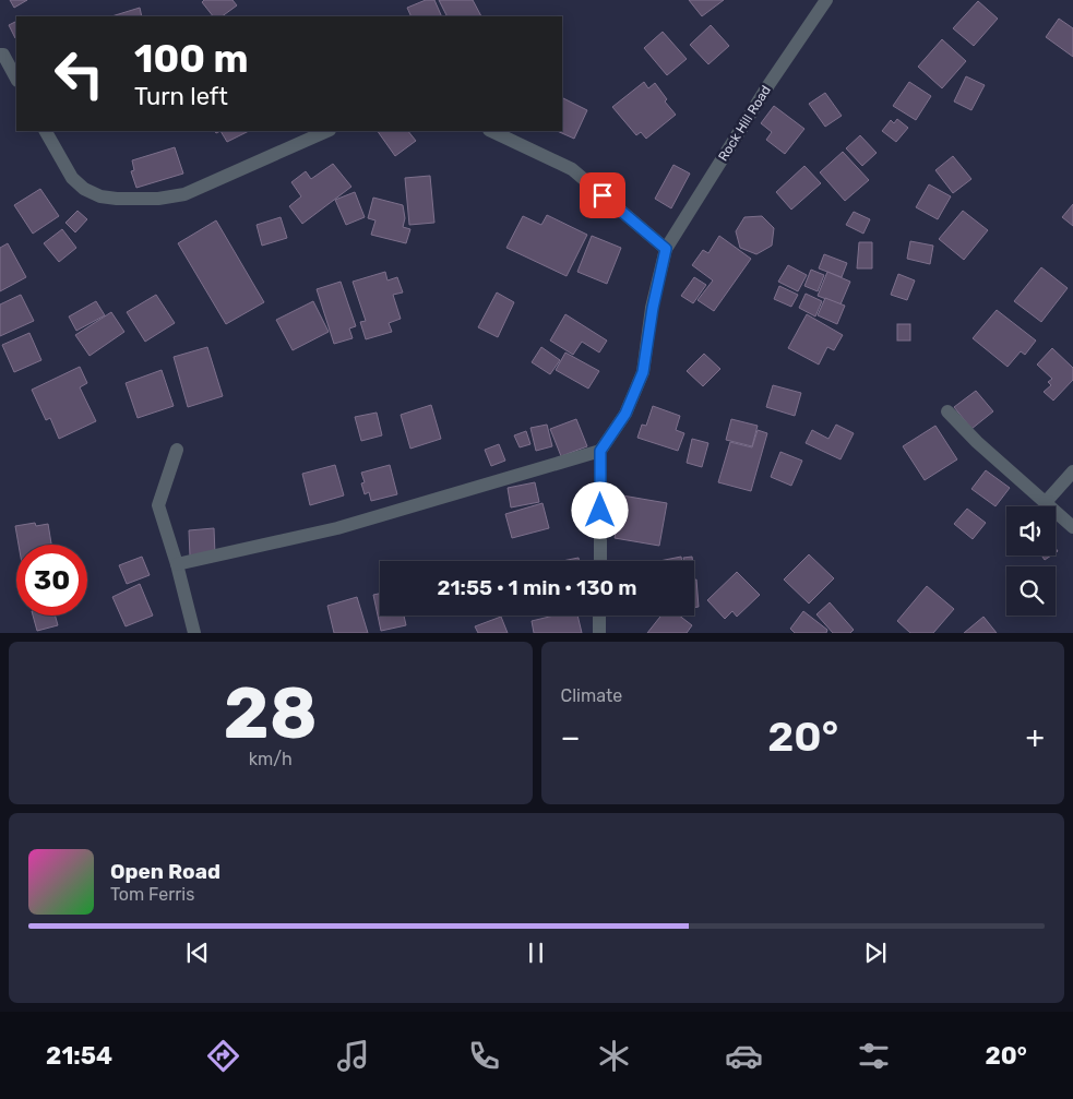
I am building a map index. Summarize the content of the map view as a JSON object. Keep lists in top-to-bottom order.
{
  "streets": {
    "street": ["Rock Hill Road"]
  },
  "page": {
    "turn": ["100 m", "Turn left"],
    "limit": "30",
    "trip": "21:55 · 1 min · 130 m",
    "tile": [
      ["28", "km/h"],
      "Climate"
    ],
    "heat": ["−", "20°", "+"],
    "song": ["Open Road", "Tom Ferris"],
    "tabs": ["21:54", "20°"]
  }
}
